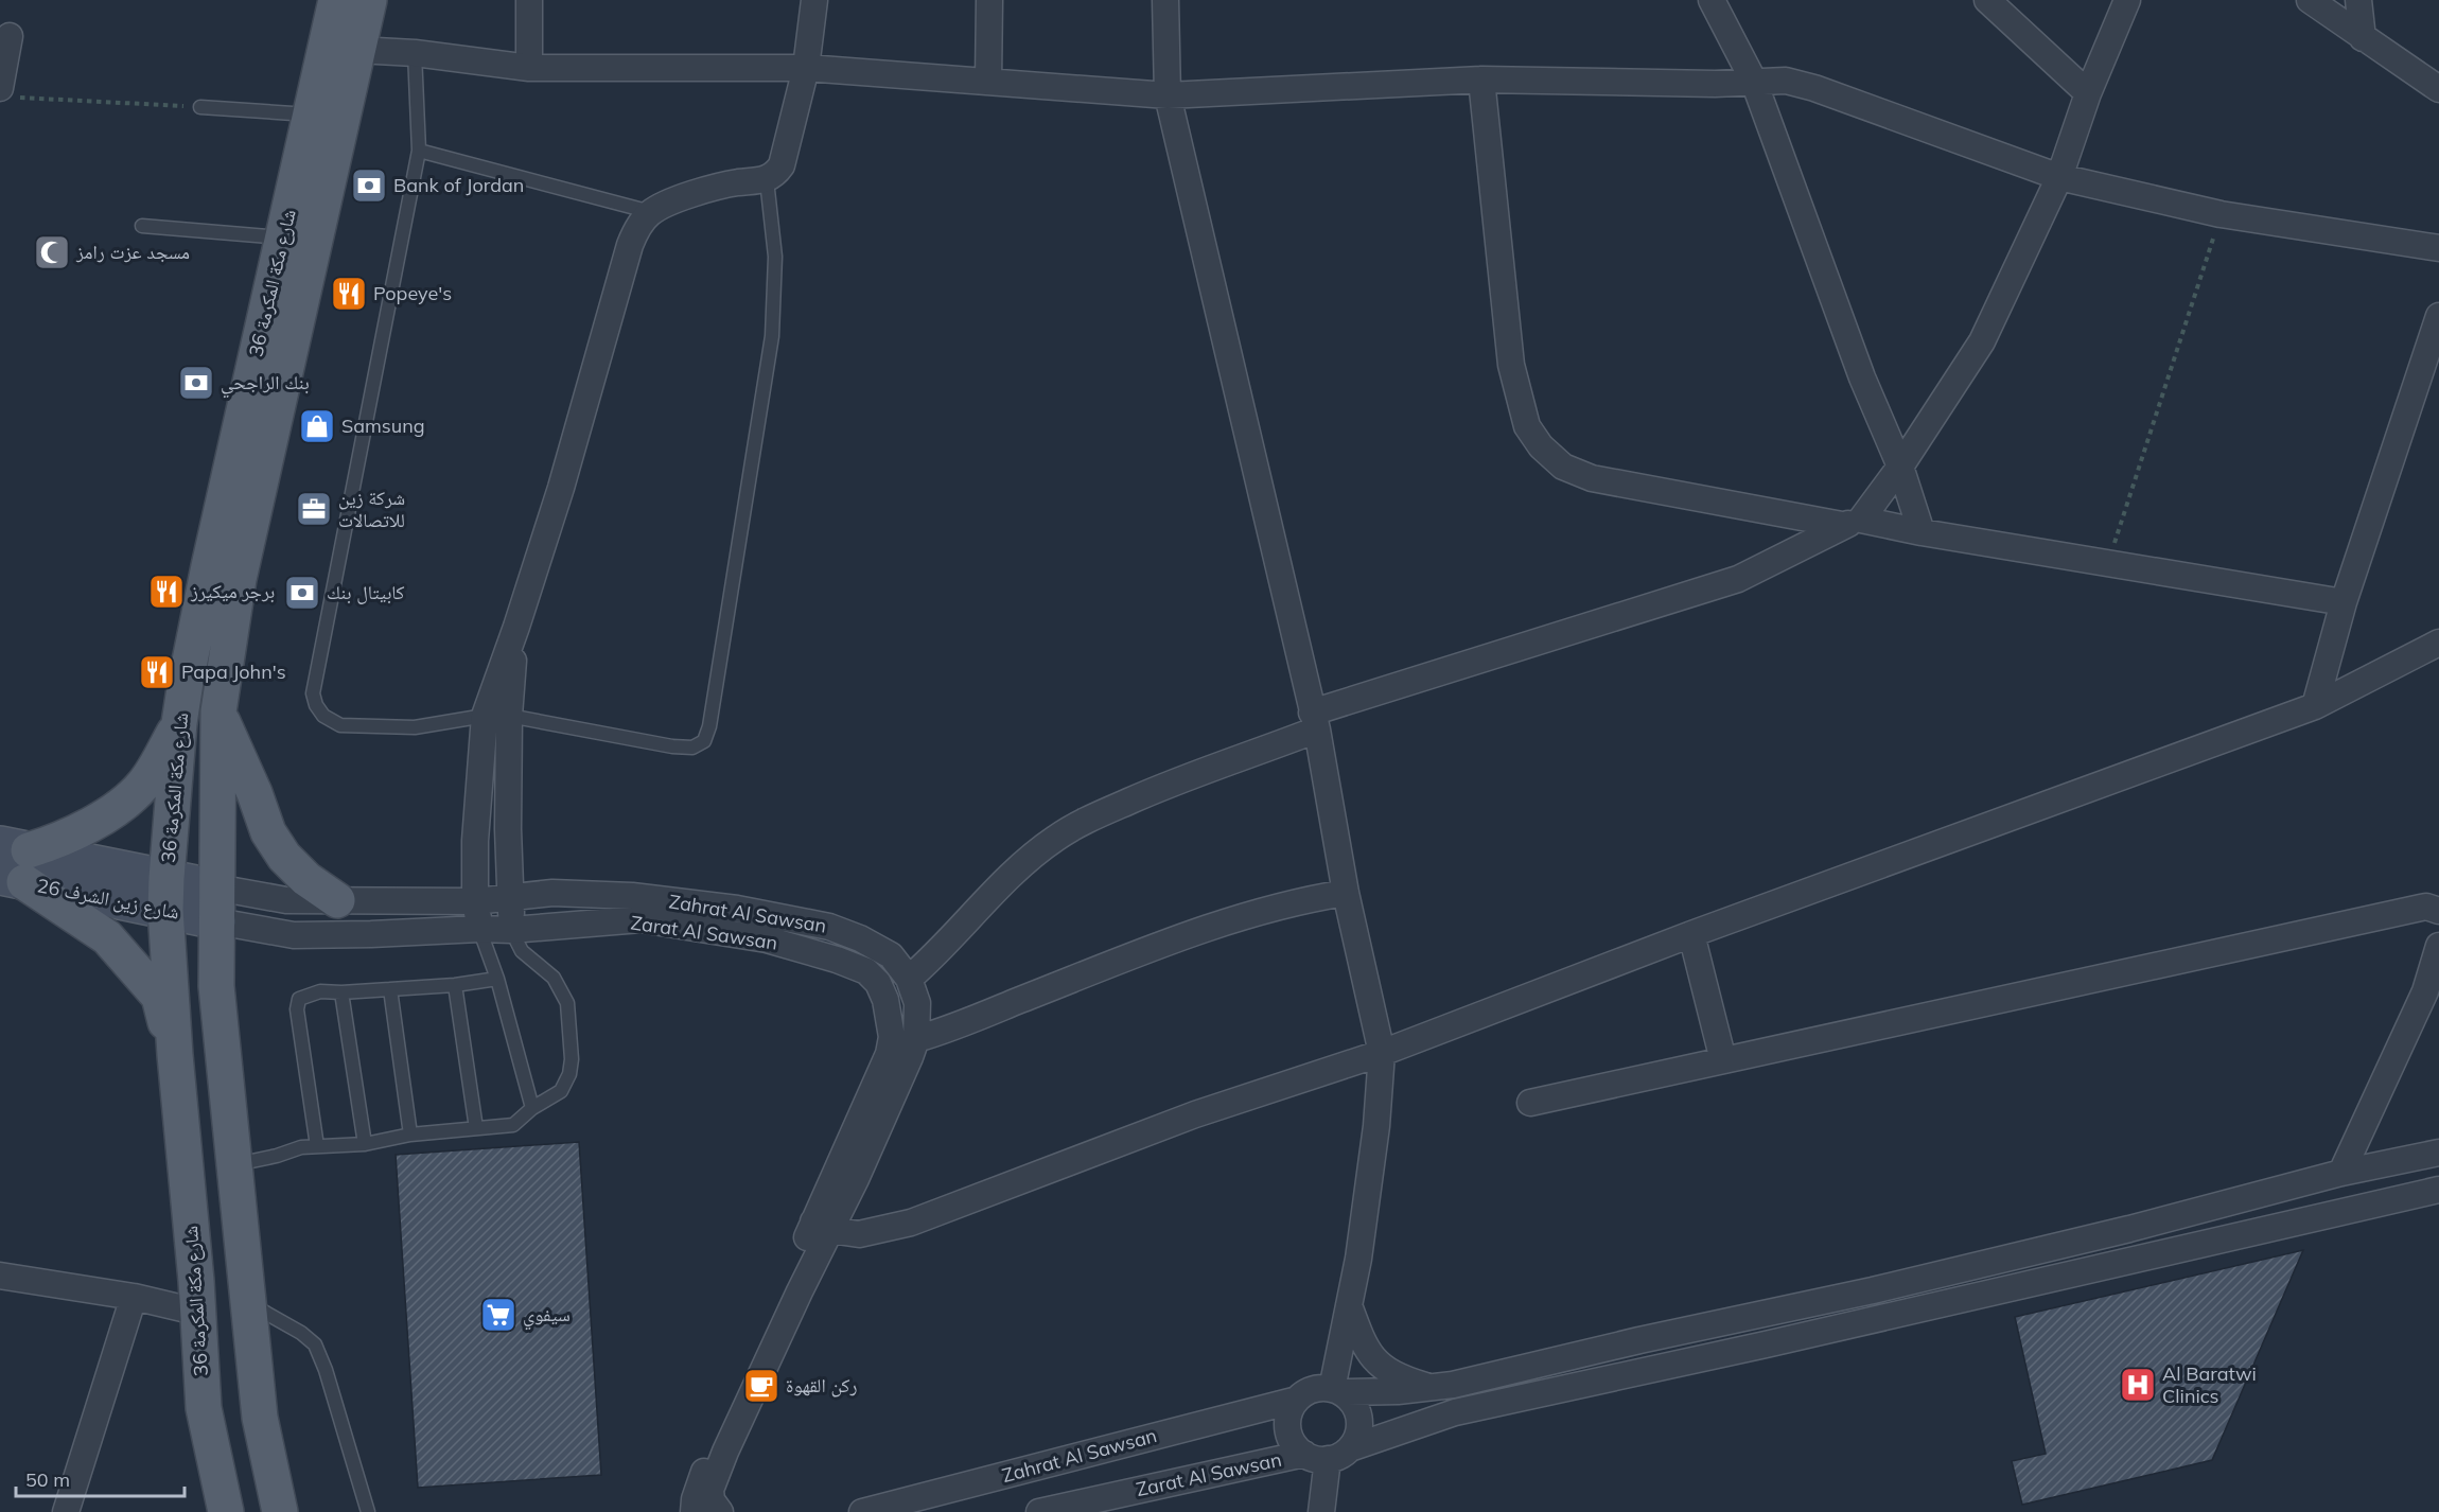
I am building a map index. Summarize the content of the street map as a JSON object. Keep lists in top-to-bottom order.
{
  "streets": {
    "main road": ["شارع مكة المكرمة 36", "شارع زين الشرف 26"],
    "street": ["Zahrat Al Sawsan", "Zarat Al Sawsan"]
  },
  "crossings": [
    ["شارع مكة المكرمة 36", "شارع زين الشرف 26"],
    ["شارع مكة المكرمة 36", "Zahrat Al Sawsan"],
    ["شارع مكة المكرمة 36", "Zarat Al Sawsan"],
    ["شارع زين الشرف 26", "Zahrat Al Sawsan"],
    ["شارع زين الشرف 26", "Zarat Al Sawsan"],
    ["Zahrat Al Sawsan", "Zarat Al Sawsan"]
  ],
  "places": {
    "bank": ["Bank of Jordan", "بنك الراجحي", "كابيتال بنك"],
    "mosque": ["مسجد عزت رامز"],
    "restaurant": ["Popeye's", "برجر ميكيرز", "Papa John's"],
    "shop": ["Samsung"],
    "office": ["شركة زين للاتصالات"],
    "supermarket": ["سيفوي"],
    "hospital": ["Al Baratwi Clinics"],
    "cafe": ["ركن القهوة"]
  },
  "scale_bar": "50 m"
}
